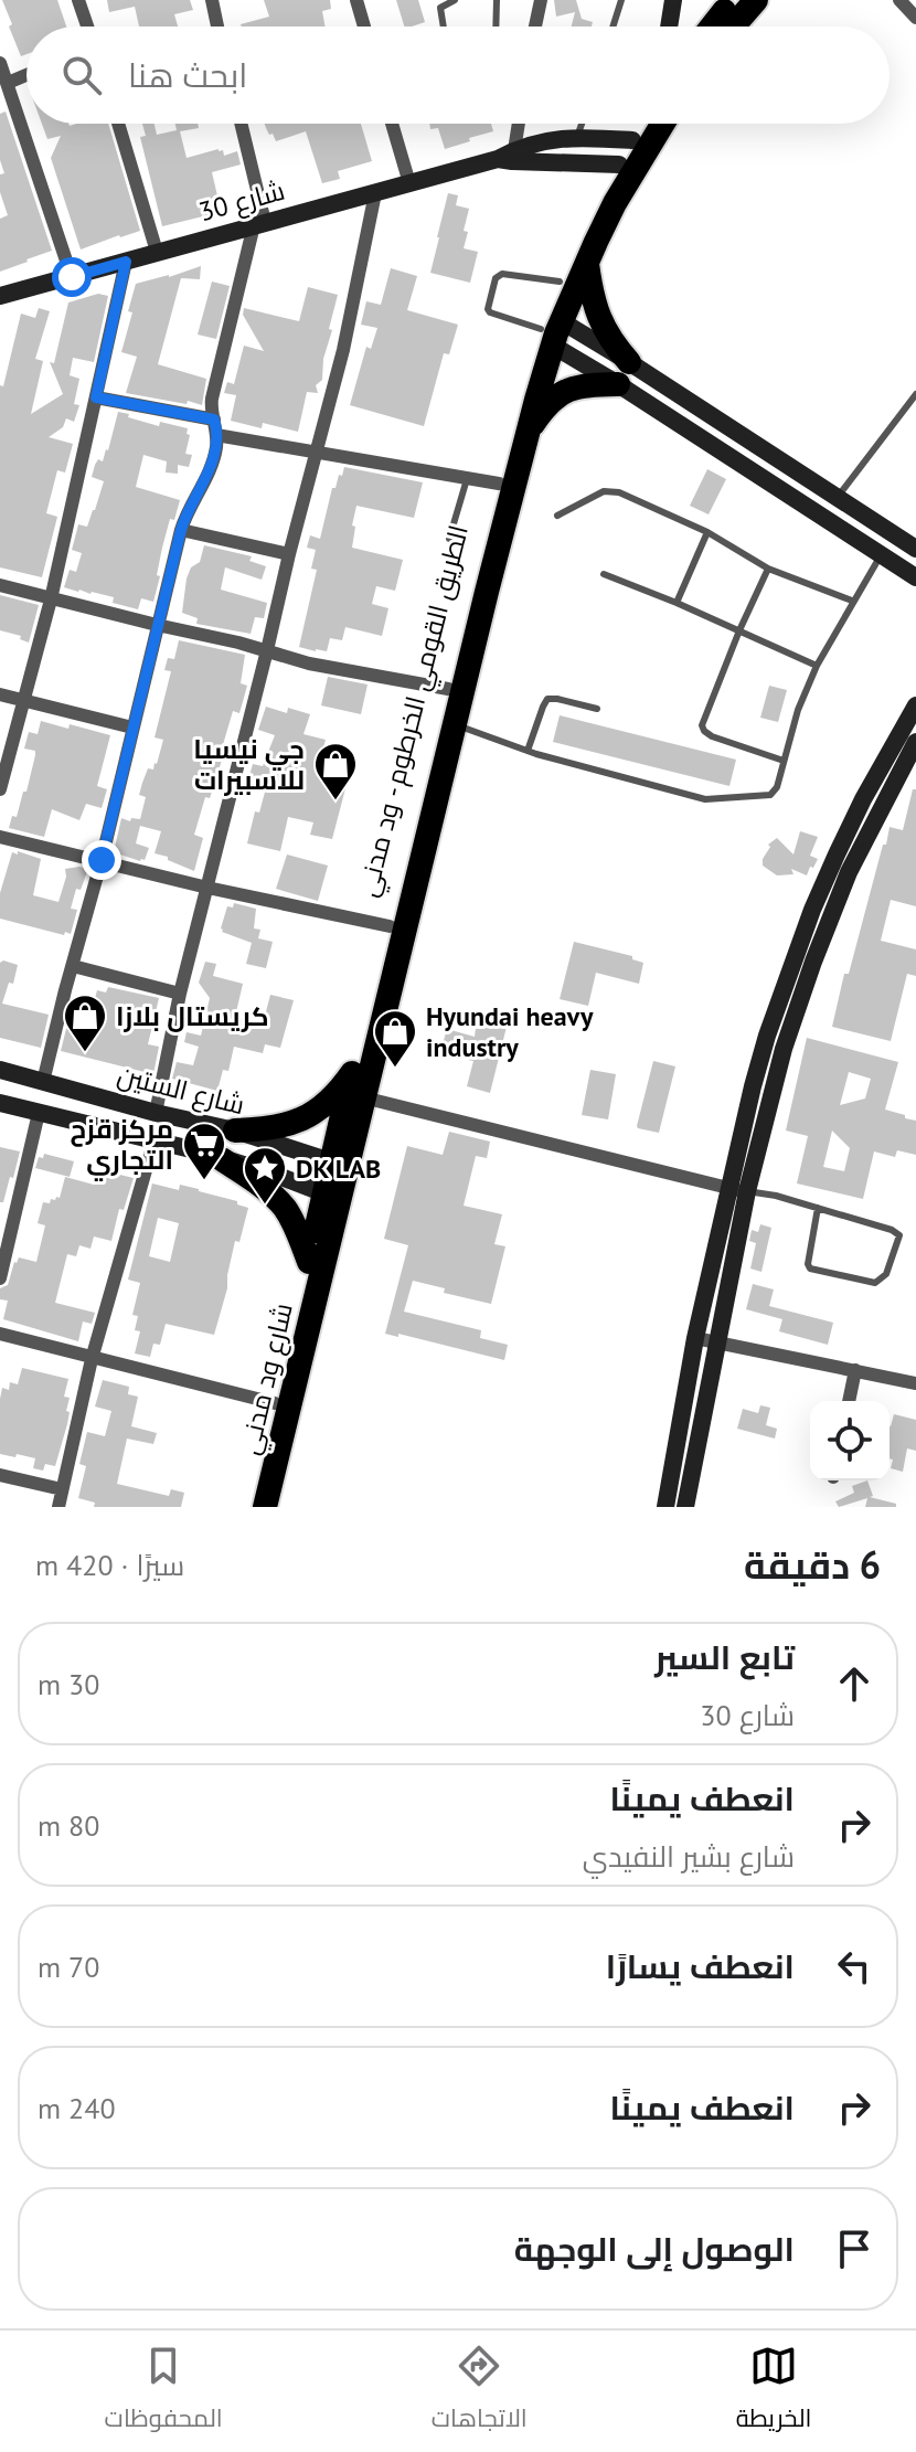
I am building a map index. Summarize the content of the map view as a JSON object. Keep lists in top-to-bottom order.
{
  "streets": {
    "highway": ["الطريق القومي الخرطوم - ود مدني", "شارع ود مدني"],
    "street": ["شارع 30", "شارع الستين"]
  },
  "crossings": [
    ["شارع 30", "الطريق القومي الخرطوم - ود مدني"],
    ["الطريق القومي الخرطوم - ود مدني", "شارع الستين"],
    ["الطريق القومي الخرطوم - ود مدني", "شارع ود مدني"]
  ],
  "places": {
    "shop": ["جي نيسيا للاسبيرات", "كريستال بلازا", "Hyundai heavy industry"],
    "supermarket": ["مركز قزح التجاري"],
    "place": ["DK LAB"]
  },
  "page": {
    "search": "ابحث هنا",
    "heading": ["6 دقيقة", "سيرًا · 420 m"],
    "list": [
      ["تابع السير", "شارع 30", "30 m"],
      ["انعطف يمينًا", "شارع بشير النفيدي", "80 m"],
      ["انعطف يسارًا", "70 m"],
      ["انعطف يمينًا", "240 m"],
      "الوصول إلى الوجهة"
    ],
    "nav": ["الخريطة", "الاتجاهات", "المحفوظات"]
  }
}
